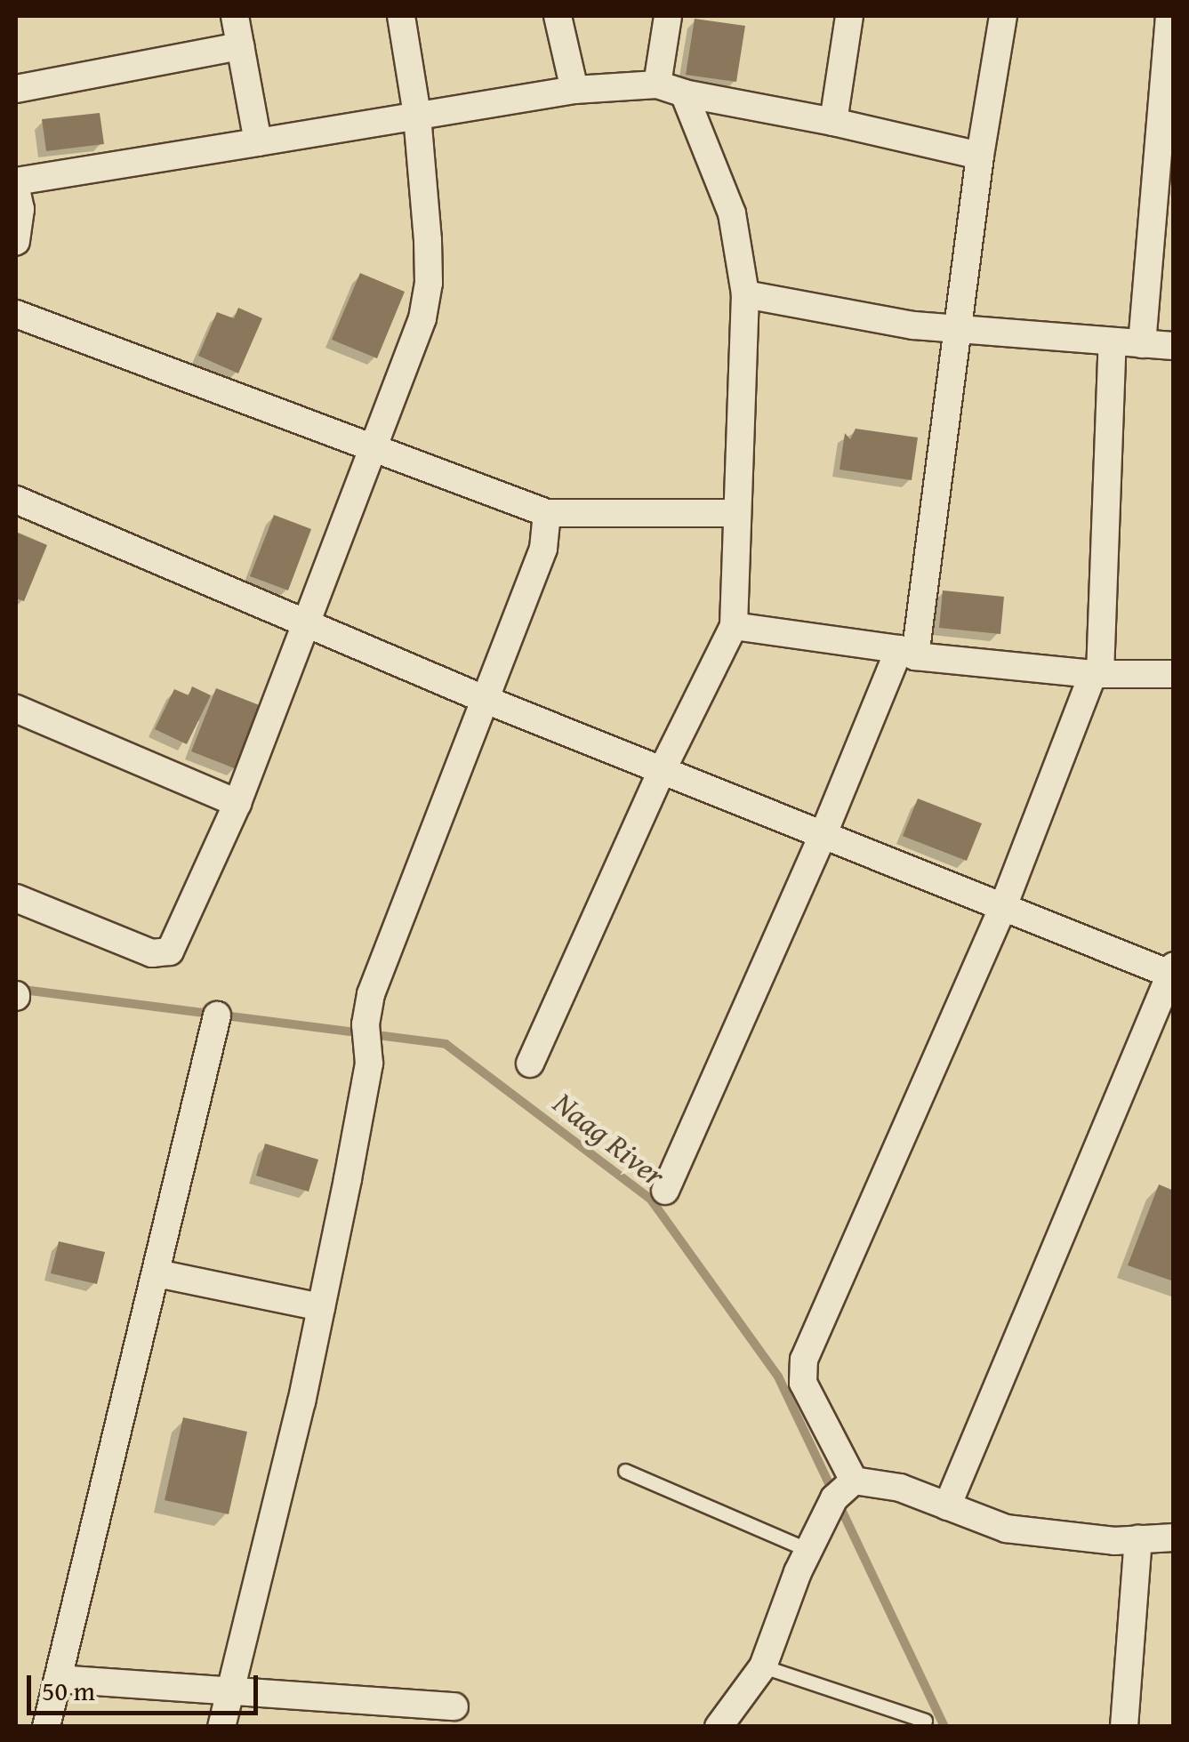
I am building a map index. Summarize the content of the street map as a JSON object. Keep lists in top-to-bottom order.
{
  "water": ["Naag River"],
  "scale_bar": "50 m"
}
